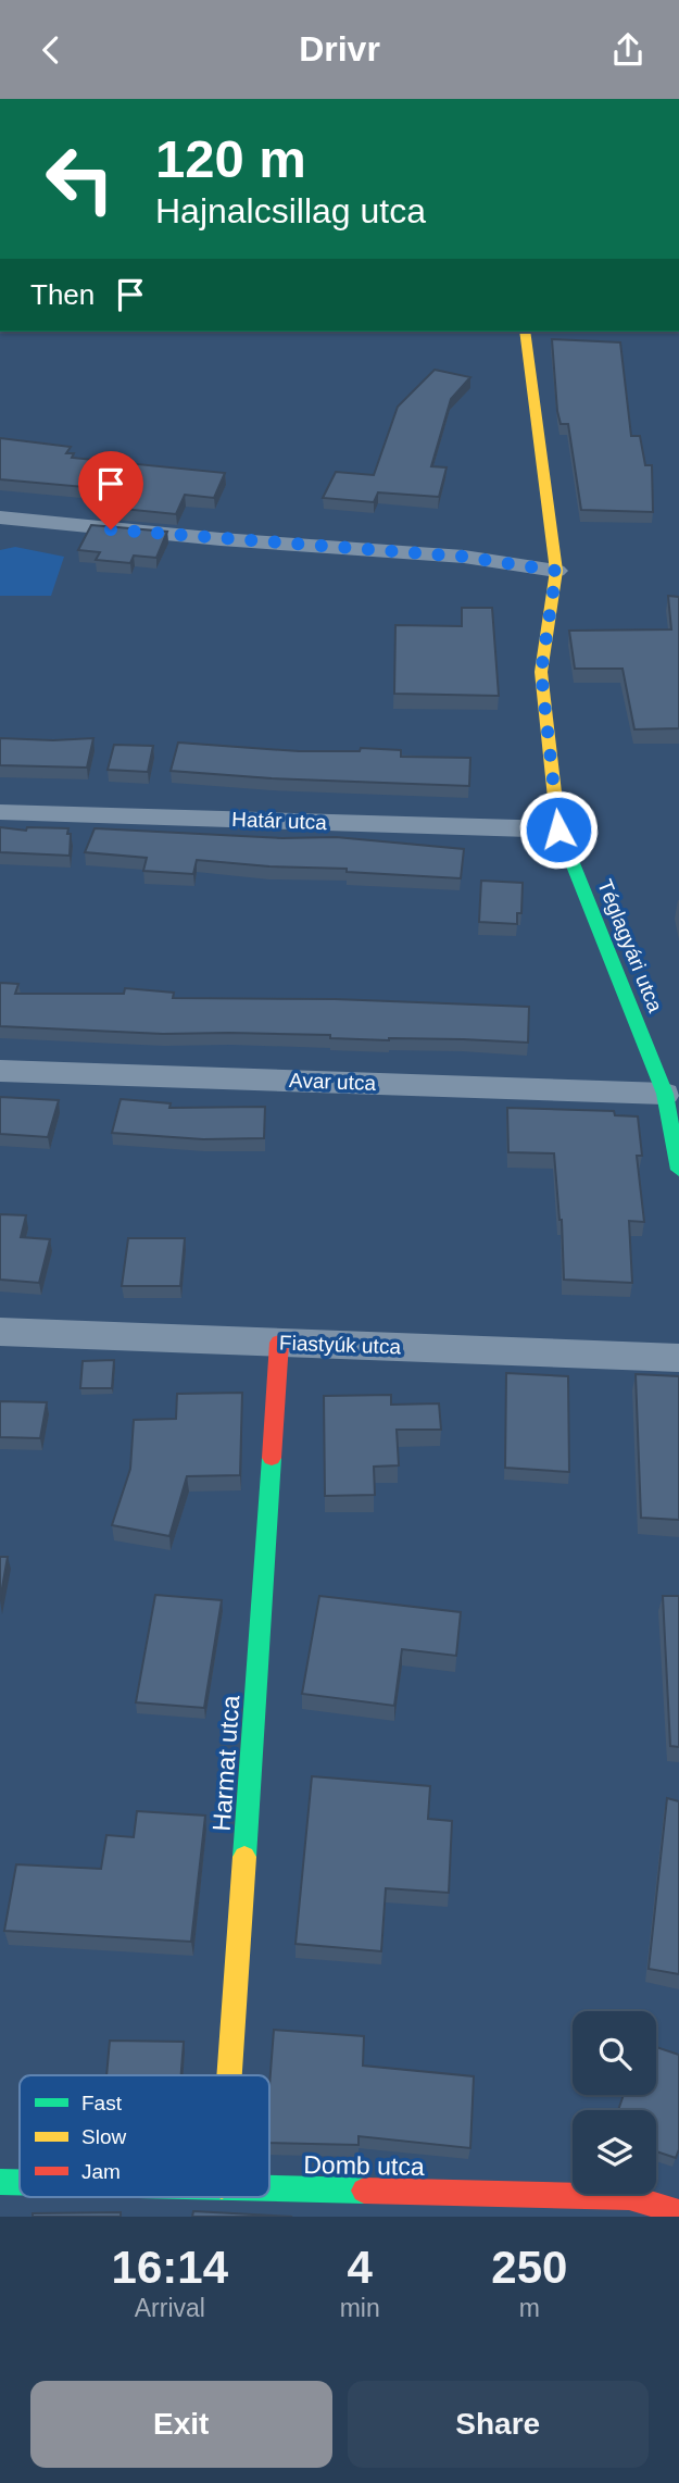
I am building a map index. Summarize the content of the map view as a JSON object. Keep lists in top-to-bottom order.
{
  "streets": {
    "street": [
      "Határ utca",
      "Téglagyári utca",
      "Avar utca",
      "Fiastyúk utca",
      "Harmat utca",
      "Domb utca"
    ]
  },
  "crossings": [
    ["Határ utca", "Téglagyári utca"],
    ["Téglagyári utca", "Avar utca"],
    ["Fiastyúk utca", "Harmat utca"]
  ],
  "legend": ["Fast", "Slow", "Jam"],
  "page": {
    "header": "Drivr",
    "turn": ["120 m", "Hajnalcsillag utca"],
    "then": "Then",
    "eta": [
      "16:14",
      "Arrival",
      "4",
      "min",
      "250",
      "m"
    ],
    "buttons": ["Exit", "Share"]
  }
}
